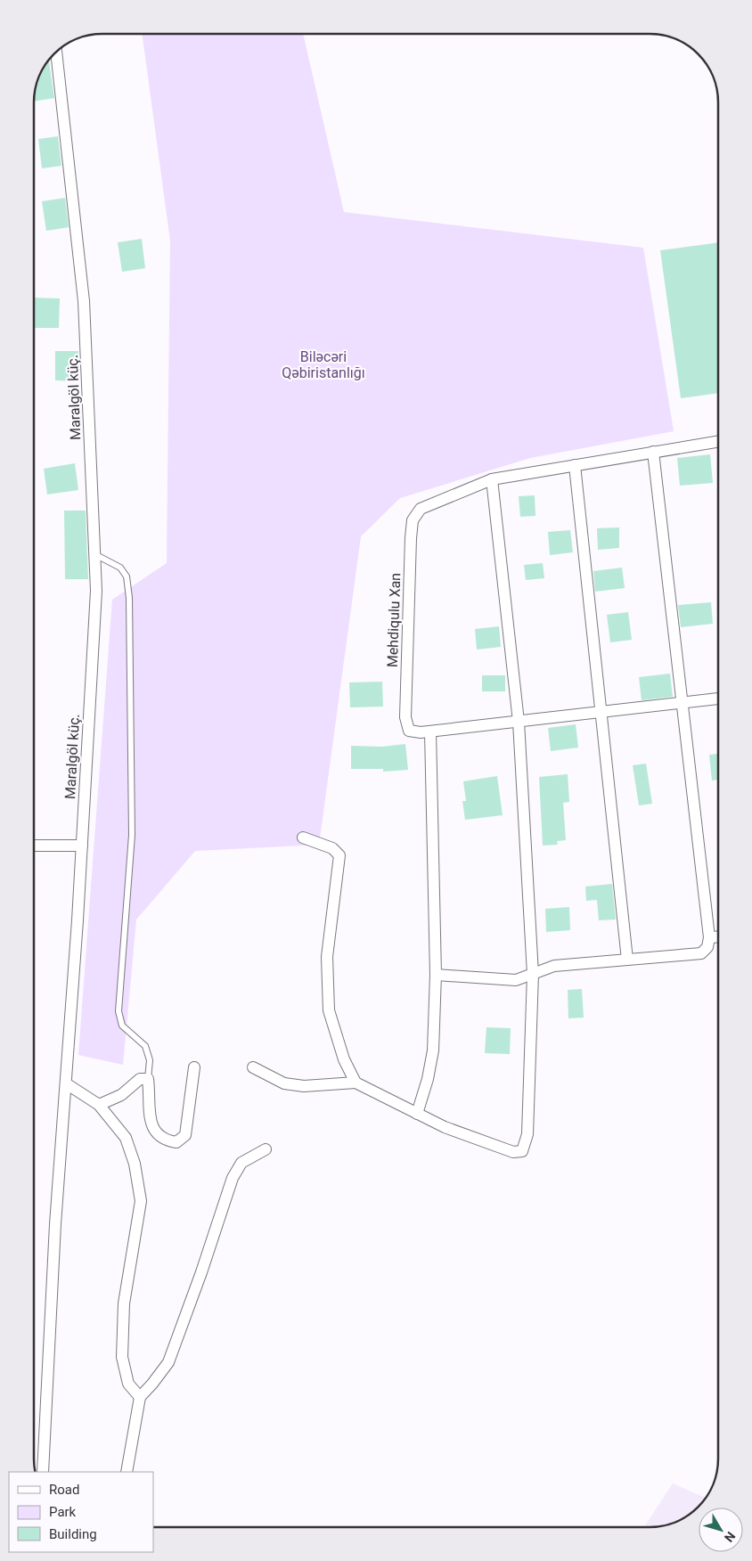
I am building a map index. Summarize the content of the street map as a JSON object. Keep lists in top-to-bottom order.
{
  "streets": {
    "street": ["Maralgöl küç.", "Mehdiqulu Xan"]
  },
  "parks": ["Biləcəri Qəbiristanlığı"],
  "legend": ["Road", "Park", "Building"],
  "north": "bottom right"
}
